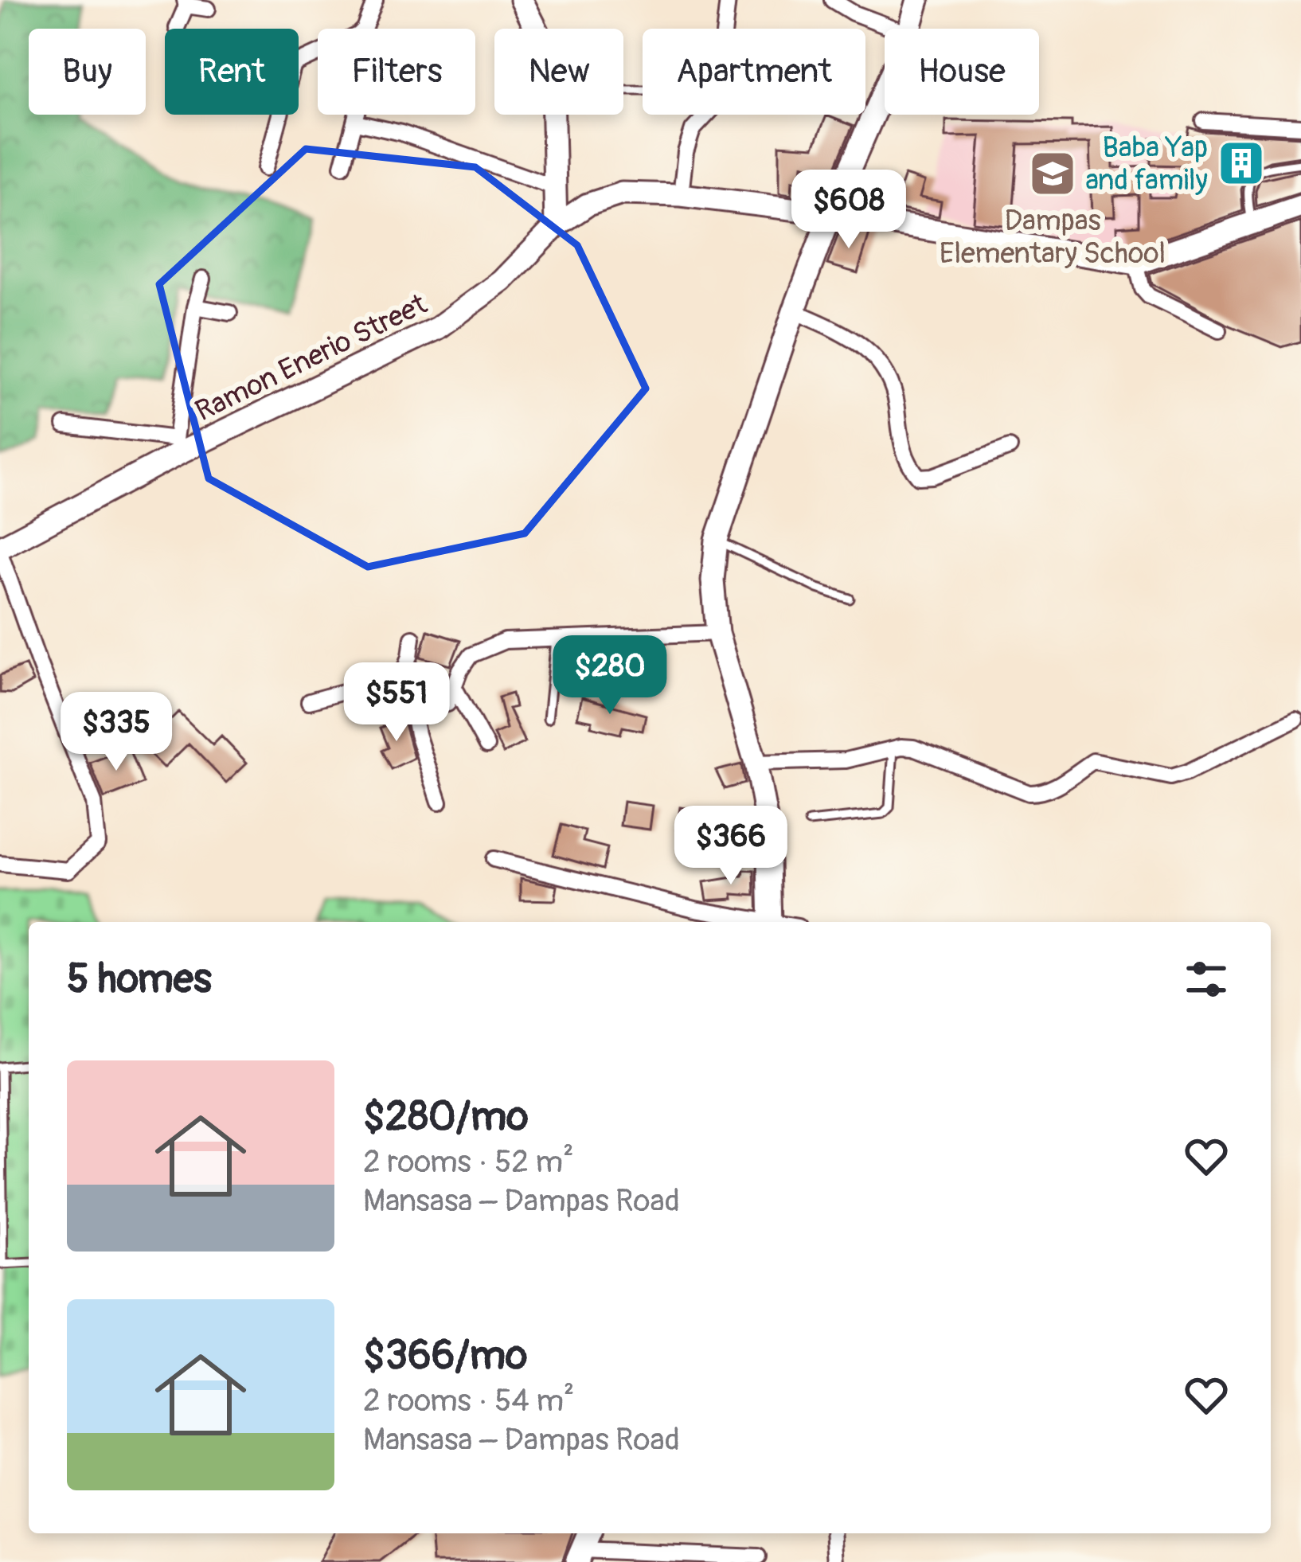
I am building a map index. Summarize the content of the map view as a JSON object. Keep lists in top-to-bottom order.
{
  "streets": {
    "street": ["Ramon Enerio Street"]
  },
  "places": {
    "building": ["Baba Yap and family"],
    "school or university": ["Dampas Elementary School"]
  },
  "page": {
    "chip": [
      "Buy",
      "Rent",
      "Filters",
      "New",
      "Apartment",
      "House"
    ],
    "price": [
      "$608",
      "$280",
      "$551",
      "$335",
      "$366"
    ],
    "heading": "5 homes",
    "list": [
      {
        "name": "$280/mo",
        "note": "2 rooms · 52 m² · Mansasa – Dampas Road"
      },
      {
        "name": "$366/mo",
        "note": "2 rooms · 54 m² · Mansasa – Dampas Road"
      }
    ]
  }
}
